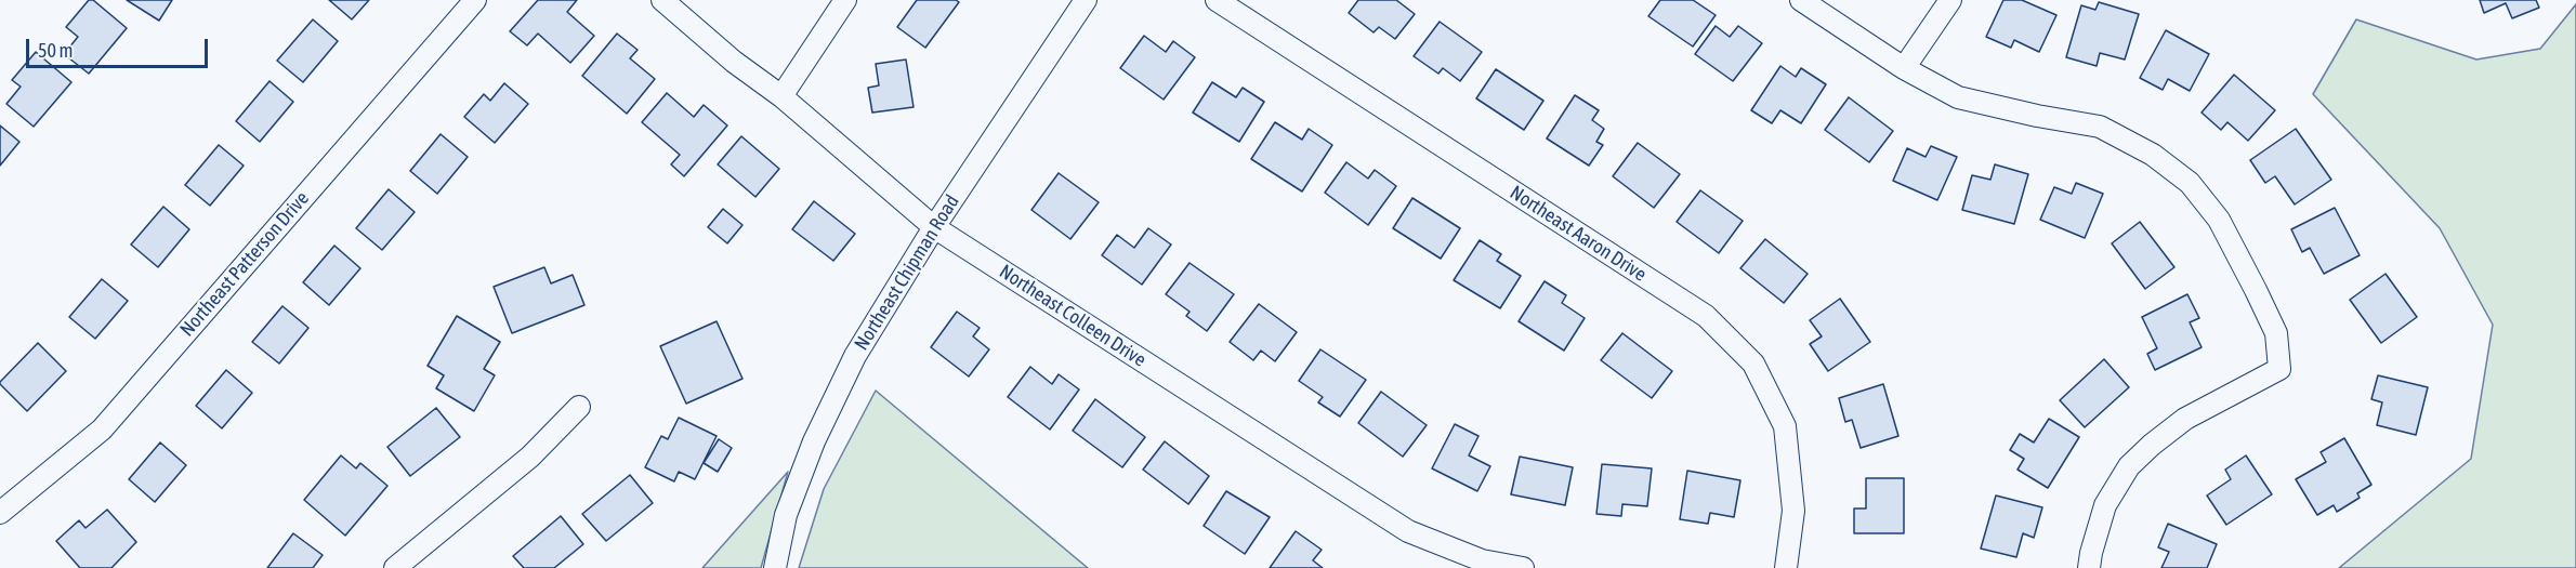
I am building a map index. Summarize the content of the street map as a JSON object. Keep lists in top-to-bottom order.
{
  "streets": {
    "street": [
      "Northeast Aaron Drive",
      "Northeast Patterson Drive",
      "Northeast Chipman Road",
      "Northeast Colleen Drive"
    ]
  },
  "crossings": [
    ["Northeast Chipman Road", "Northeast Colleen Drive"]
  ],
  "scale_bar": "50 m"
}
